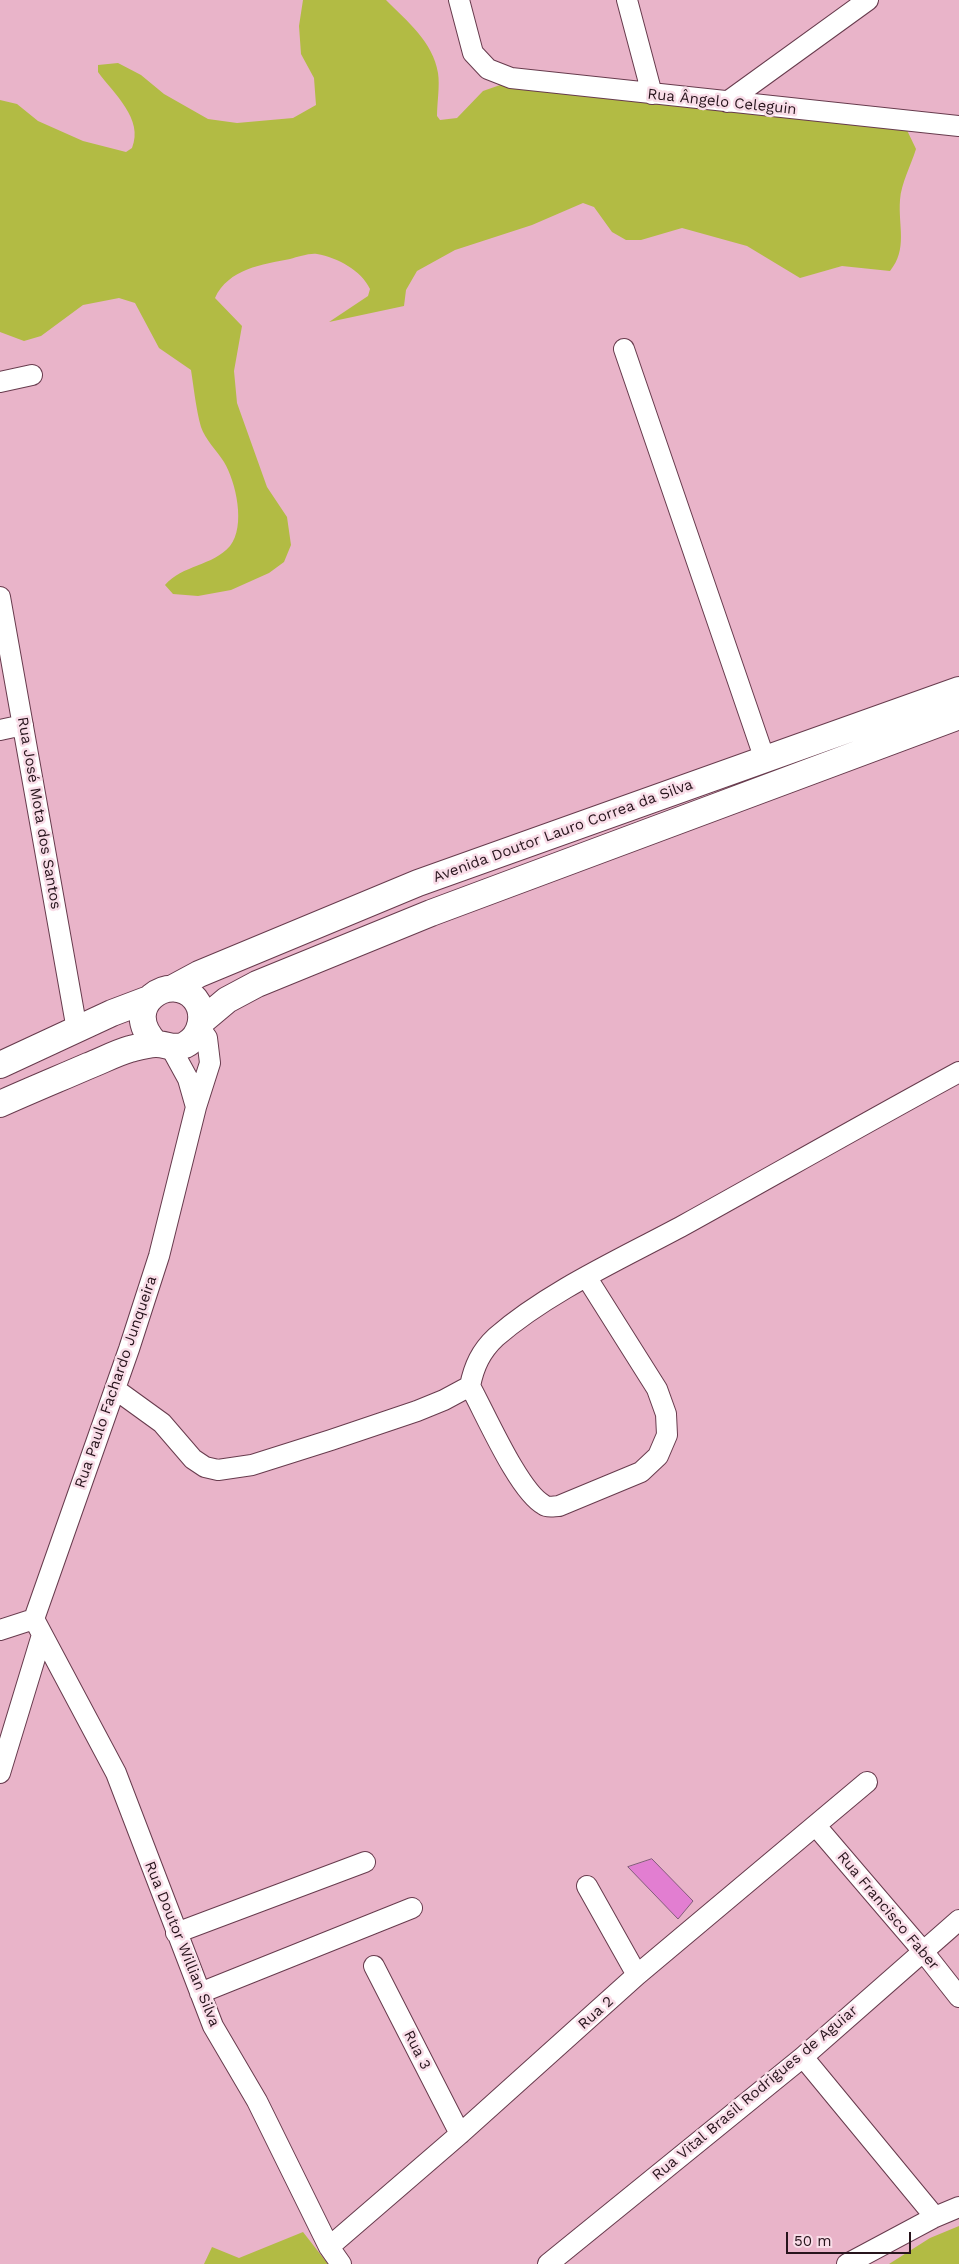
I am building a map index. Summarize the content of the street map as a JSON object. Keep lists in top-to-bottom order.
{
  "streets": {
    "main road": ["Avenida Doutor Lauro Correa da Silva"],
    "street": [
      "Rua Ângelo Celeguin",
      "Rua José Mota dos Santos",
      "Rua Paulo Fachardo Junqueira",
      "Rua Francisco Faber",
      "Rua Doutor Willian Silva",
      "Rua 2",
      "Rua 3",
      "Rua Vital Brasil Rodrigues de Aguiar"
    ]
  },
  "crossings": [
    ["Avenida Doutor Lauro Correa da Silva", "Rua Paulo Fachardo Junqueira"],
    ["Rua Paulo Fachardo Junqueira", "Rua Doutor Willian Silva"],
    ["Rua Francisco Faber", "Rua 2"],
    ["Rua Francisco Faber", "Rua Vital Brasil Rodrigues de Aguiar"],
    ["Rua Doutor Willian Silva", "Rua 2"],
    ["Rua 2", "Rua 3"]
  ],
  "scale_bar": "50 m"
}
